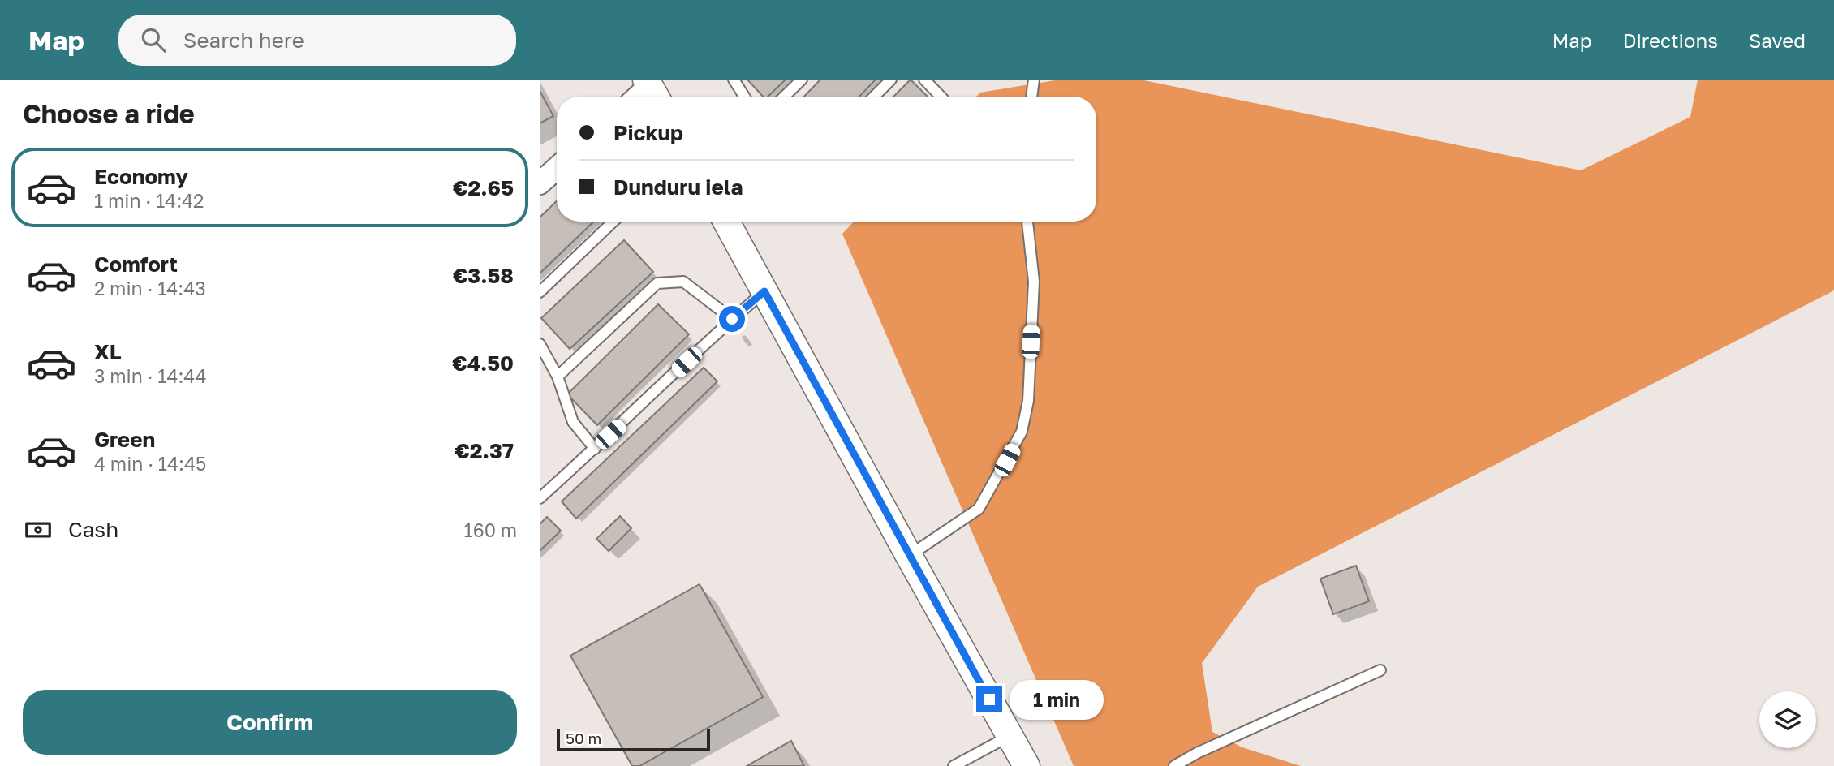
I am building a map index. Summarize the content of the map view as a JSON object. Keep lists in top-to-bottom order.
{
  "scale_bar": "50 m",
  "page": {
    "header": "Map",
    "search": "Search here",
    "nav": ["Map", "Directions", "Saved"],
    "heading": "Choose a ride",
    "banner": ["Pickup", "Dunduru iela"],
    "list": [
      {
        "name": "Economy",
        "note": "1 min · 14:42",
        "value": "€2.65"
      },
      {
        "name": "Comfort",
        "note": "2 min · 14:43",
        "value": "€3.58"
      },
      {
        "name": "XL",
        "note": "3 min · 14:44",
        "value": "€4.50"
      },
      {
        "name": "Green",
        "note": "4 min · 14:45",
        "value": "€2.37"
      }
    ],
    "pay": ["Cash", "160 m"],
    "buttons": "Confirm",
    "bubble": "1 min",
    "scale": "50 m"
  }
}
